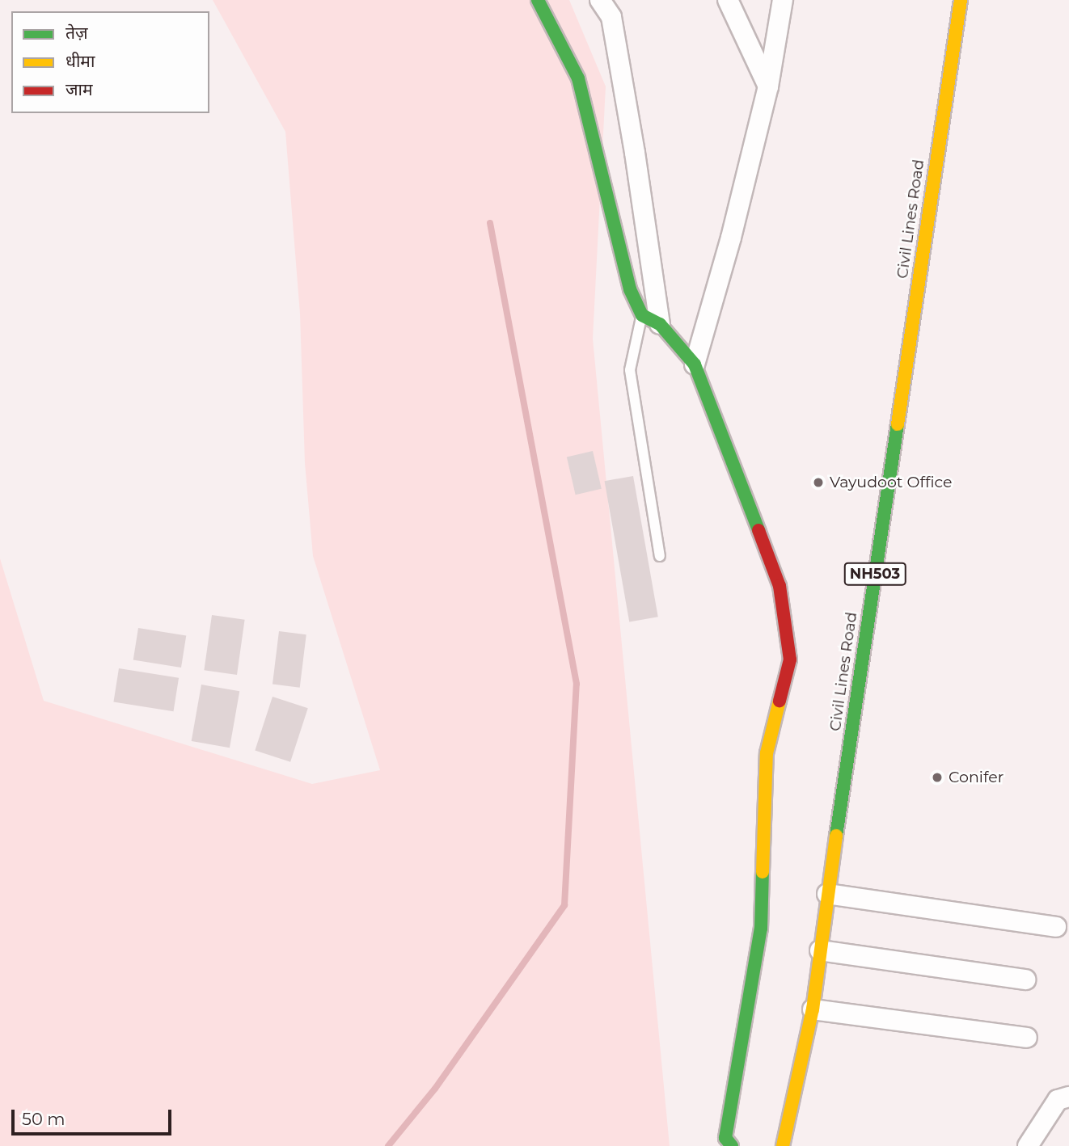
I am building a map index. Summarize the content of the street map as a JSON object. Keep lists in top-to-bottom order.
{
  "streets": {
    "street": ["Civil Lines Road", "NH503"]
  },
  "places": ["Vayudoot Office", "Conifer"],
  "legend": ["तेज़", "धीमा", "जाम"],
  "scale_bar": "50 m"
}
